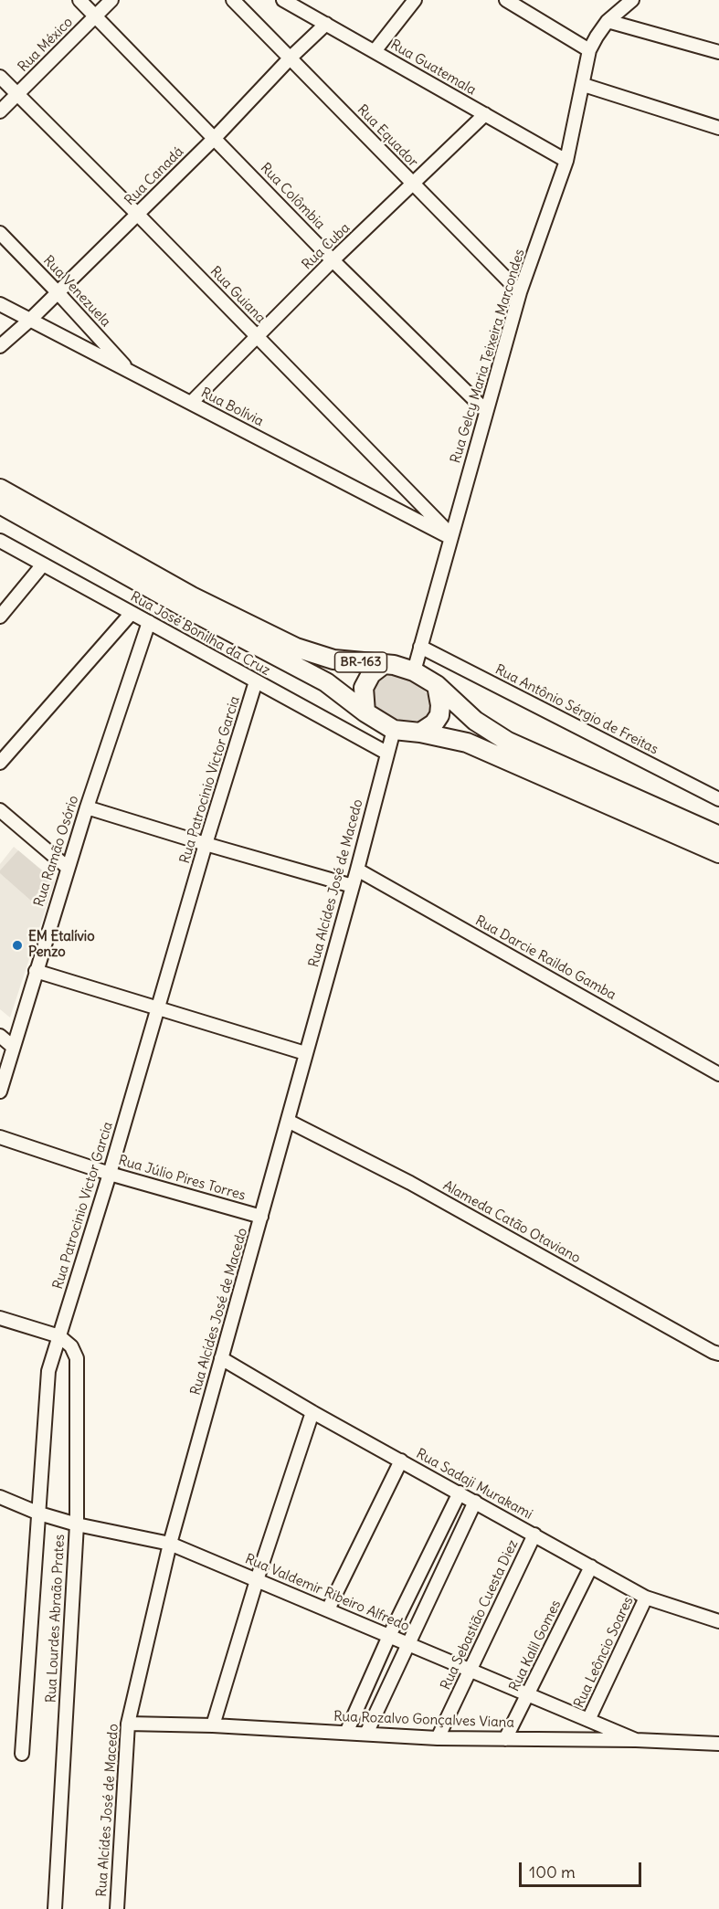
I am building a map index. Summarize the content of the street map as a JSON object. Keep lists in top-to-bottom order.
{
  "streets": {
    "highway": ["BR-163"],
    "street": [
      "Rua México",
      "Rua Guatemala",
      "Rua Equador",
      "Rua Canadá",
      "Rua Colômbia",
      "Rua Cuba",
      "Rua Venezuela",
      "Rua Guiana",
      "Rua Gelcy Maria Teixeira Marcondes",
      "Rua Bolívia",
      "Rua José Bonilha da Cruz",
      "Rua Antônio Sérgio de Freitas",
      "Rua Patrocinio Victor Garcia",
      "Rua Ramão Osório",
      "Rua Alcídes José de Macedo",
      "Rua Darcie Raildo Gamba",
      "Rua Júlio Pires Torres",
      "Alameda Catão Otaviano",
      "Rua Sadaji Murakami",
      "Rua Valdemir Ribeiro Alfredo",
      "Rua Sebastião Cuesta Diez",
      "Rua Lourdes Abraão Prates",
      "Rua Kalil Gomes",
      "Rua Leôncio Soares",
      "Rua Rozalvo Gonçalves Viana"
    ]
  },
  "crossings": [
    ["Rua México", "Rua Colômbia"],
    ["Rua México", "Rua Guiana"],
    ["Rua Guatemala", "Rua Canadá"],
    ["Rua Guatemala", "Rua Cuba"],
    ["Rua Guatemala", "Rua Gelcy Maria Teixeira Marcondes"],
    ["Rua Equador", "Rua Canadá"],
    ["Rua Equador", "Rua Cuba"],
    ["Rua Equador", "Rua Gelcy Maria Teixeira Marcondes"],
    ["Rua Canadá", "Rua Colômbia"],
    ["Rua Canadá", "Rua Venezuela"],
    ["Rua Canadá", "Rua Guiana"],
    ["Rua Canadá", "Rua Bolívia"],
    ["Rua Colômbia", "Rua Cuba"],
    ["Rua Colômbia", "Rua Gelcy Maria Teixeira Marcondes"],
    ["Rua Cuba", "Rua Guiana"],
    ["Rua Cuba", "Rua Bolívia"],
    ["Rua Venezuela", "Rua Bolívia"],
    ["Rua Guiana", "Rua Gelcy Maria Teixeira Marcondes"],
    ["Rua Guiana", "Rua Bolívia"],
    ["Rua Gelcy Maria Teixeira Marcondes", "Rua Bolívia"],
    ["Rua Gelcy Maria Teixeira Marcondes", "BR-163"],
    ["Rua Gelcy Maria Teixeira Marcondes", "Rua Antônio Sérgio de Freitas"],
    ["Rua Gelcy Maria Teixeira Marcondes", "Rua Alcídes José de Macedo"],
    ["Rua José Bonilha da Cruz", "Rua Patrocinio Victor Garcia"],
    ["Rua José Bonilha da Cruz", "Rua Ramão Osório"],
    ["Rua José Bonilha da Cruz", "Rua Alcídes José de Macedo"],
    ["BR-163", "Rua Alcídes José de Macedo"],
    ["Rua Patrocinio Victor Garcia", "Rua Júlio Pires Torres"],
    ["Rua Patrocinio Victor Garcia", "Rua Valdemir Ribeiro Alfredo"],
    ["Rua Patrocinio Victor Garcia", "Rua Lourdes Abraão Prates"],
    ["Rua Alcídes José de Macedo", "Rua Darcie Raildo Gamba"],
    ["Rua Alcídes José de Macedo", "Rua Júlio Pires Torres"],
    ["Rua Alcídes José de Macedo", "Alameda Catão Otaviano"],
    ["Rua Alcídes José de Macedo", "Rua Sadaji Murakami"],
    ["Rua Alcídes José de Macedo", "Rua Valdemir Ribeiro Alfredo"],
    ["Rua Alcídes José de Macedo", "Rua Rozalvo Gonçalves Viana"],
    ["Rua Sadaji Murakami", "Rua Sebastião Cuesta Diez"],
    ["Rua Sadaji Murakami", "Rua Kalil Gomes"],
    ["Rua Sadaji Murakami", "Rua Leôncio Soares"],
    ["Rua Valdemir Ribeiro Alfredo", "Rua Sebastião Cuesta Diez"],
    ["Rua Valdemir Ribeiro Alfredo", "Rua Lourdes Abraão Prates"],
    ["Rua Valdemir Ribeiro Alfredo", "Rua Kalil Gomes"],
    ["Rua Valdemir Ribeiro Alfredo", "Rua Leôncio Soares"],
    ["Rua Valdemir Ribeiro Alfredo", "Rua Rozalvo Gonçalves Viana"],
    ["Rua Sebastião Cuesta Diez", "Rua Rozalvo Gonçalves Viana"],
    ["Rua Kalil Gomes", "Rua Rozalvo Gonçalves Viana"]
  ],
  "places": ["EM Etalívio Penzo"],
  "scale_bar": "100 m"
}
